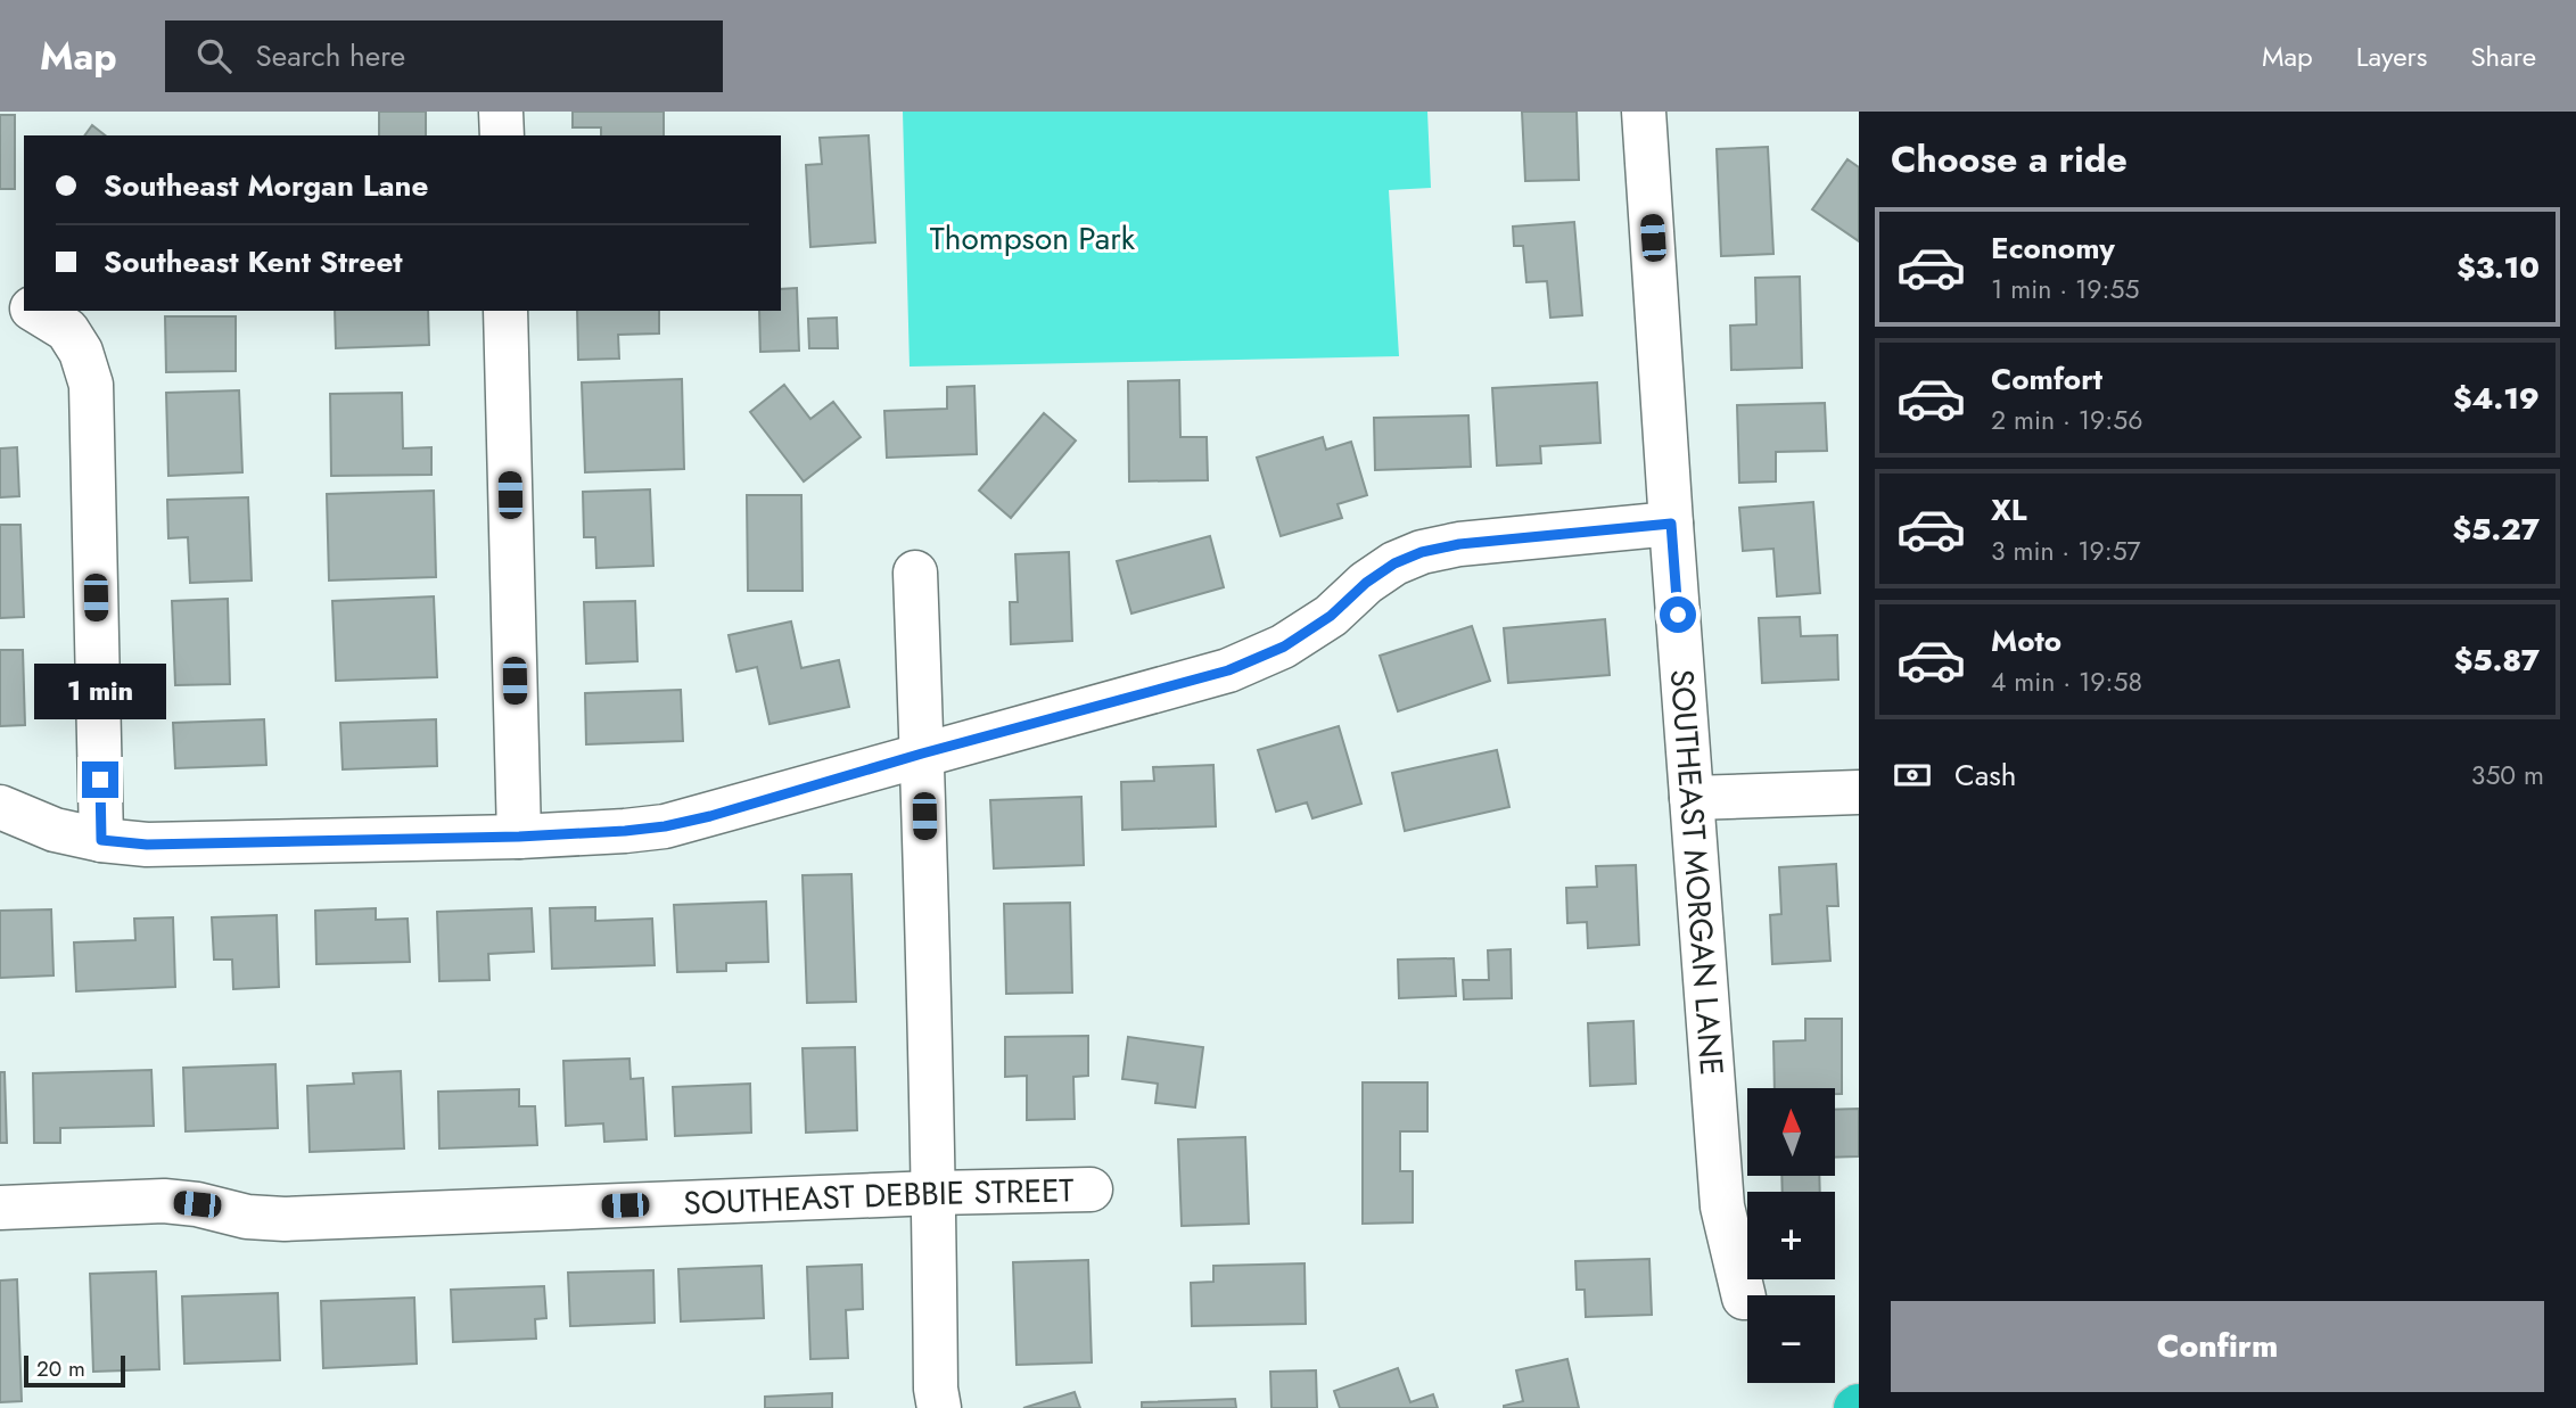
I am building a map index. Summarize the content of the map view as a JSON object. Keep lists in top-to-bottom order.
{
  "streets": {
    "street": ["SOUTHEAST MORGAN LANE", "SOUTHEAST DEBBIE STREET"]
  },
  "parks": ["Thompson Park"],
  "scale_bar": "20 m",
  "north": "top",
  "page": {
    "header": "Map",
    "search": "Search here",
    "nav": ["Map", "Layers", "Share"],
    "heading": "Choose a ride",
    "banner": ["Southeast Morgan Lane", "Southeast Kent Street"],
    "list": [
      {
        "name": "Economy",
        "note": "1 min · 19:55",
        "value": "$3.10"
      },
      {
        "name": "Comfort",
        "note": "2 min · 19:56",
        "value": "$4.19"
      },
      {
        "name": "XL",
        "note": "3 min · 19:57",
        "value": "$5.27"
      },
      {
        "name": "Moto",
        "note": "4 min · 19:58",
        "value": "$5.87"
      }
    ],
    "bubble": "1 min",
    "pay": ["Cash", "350 m"],
    "map_buttons": ["+", "−"],
    "buttons": "Confirm",
    "scale": "20 m"
  }
}
